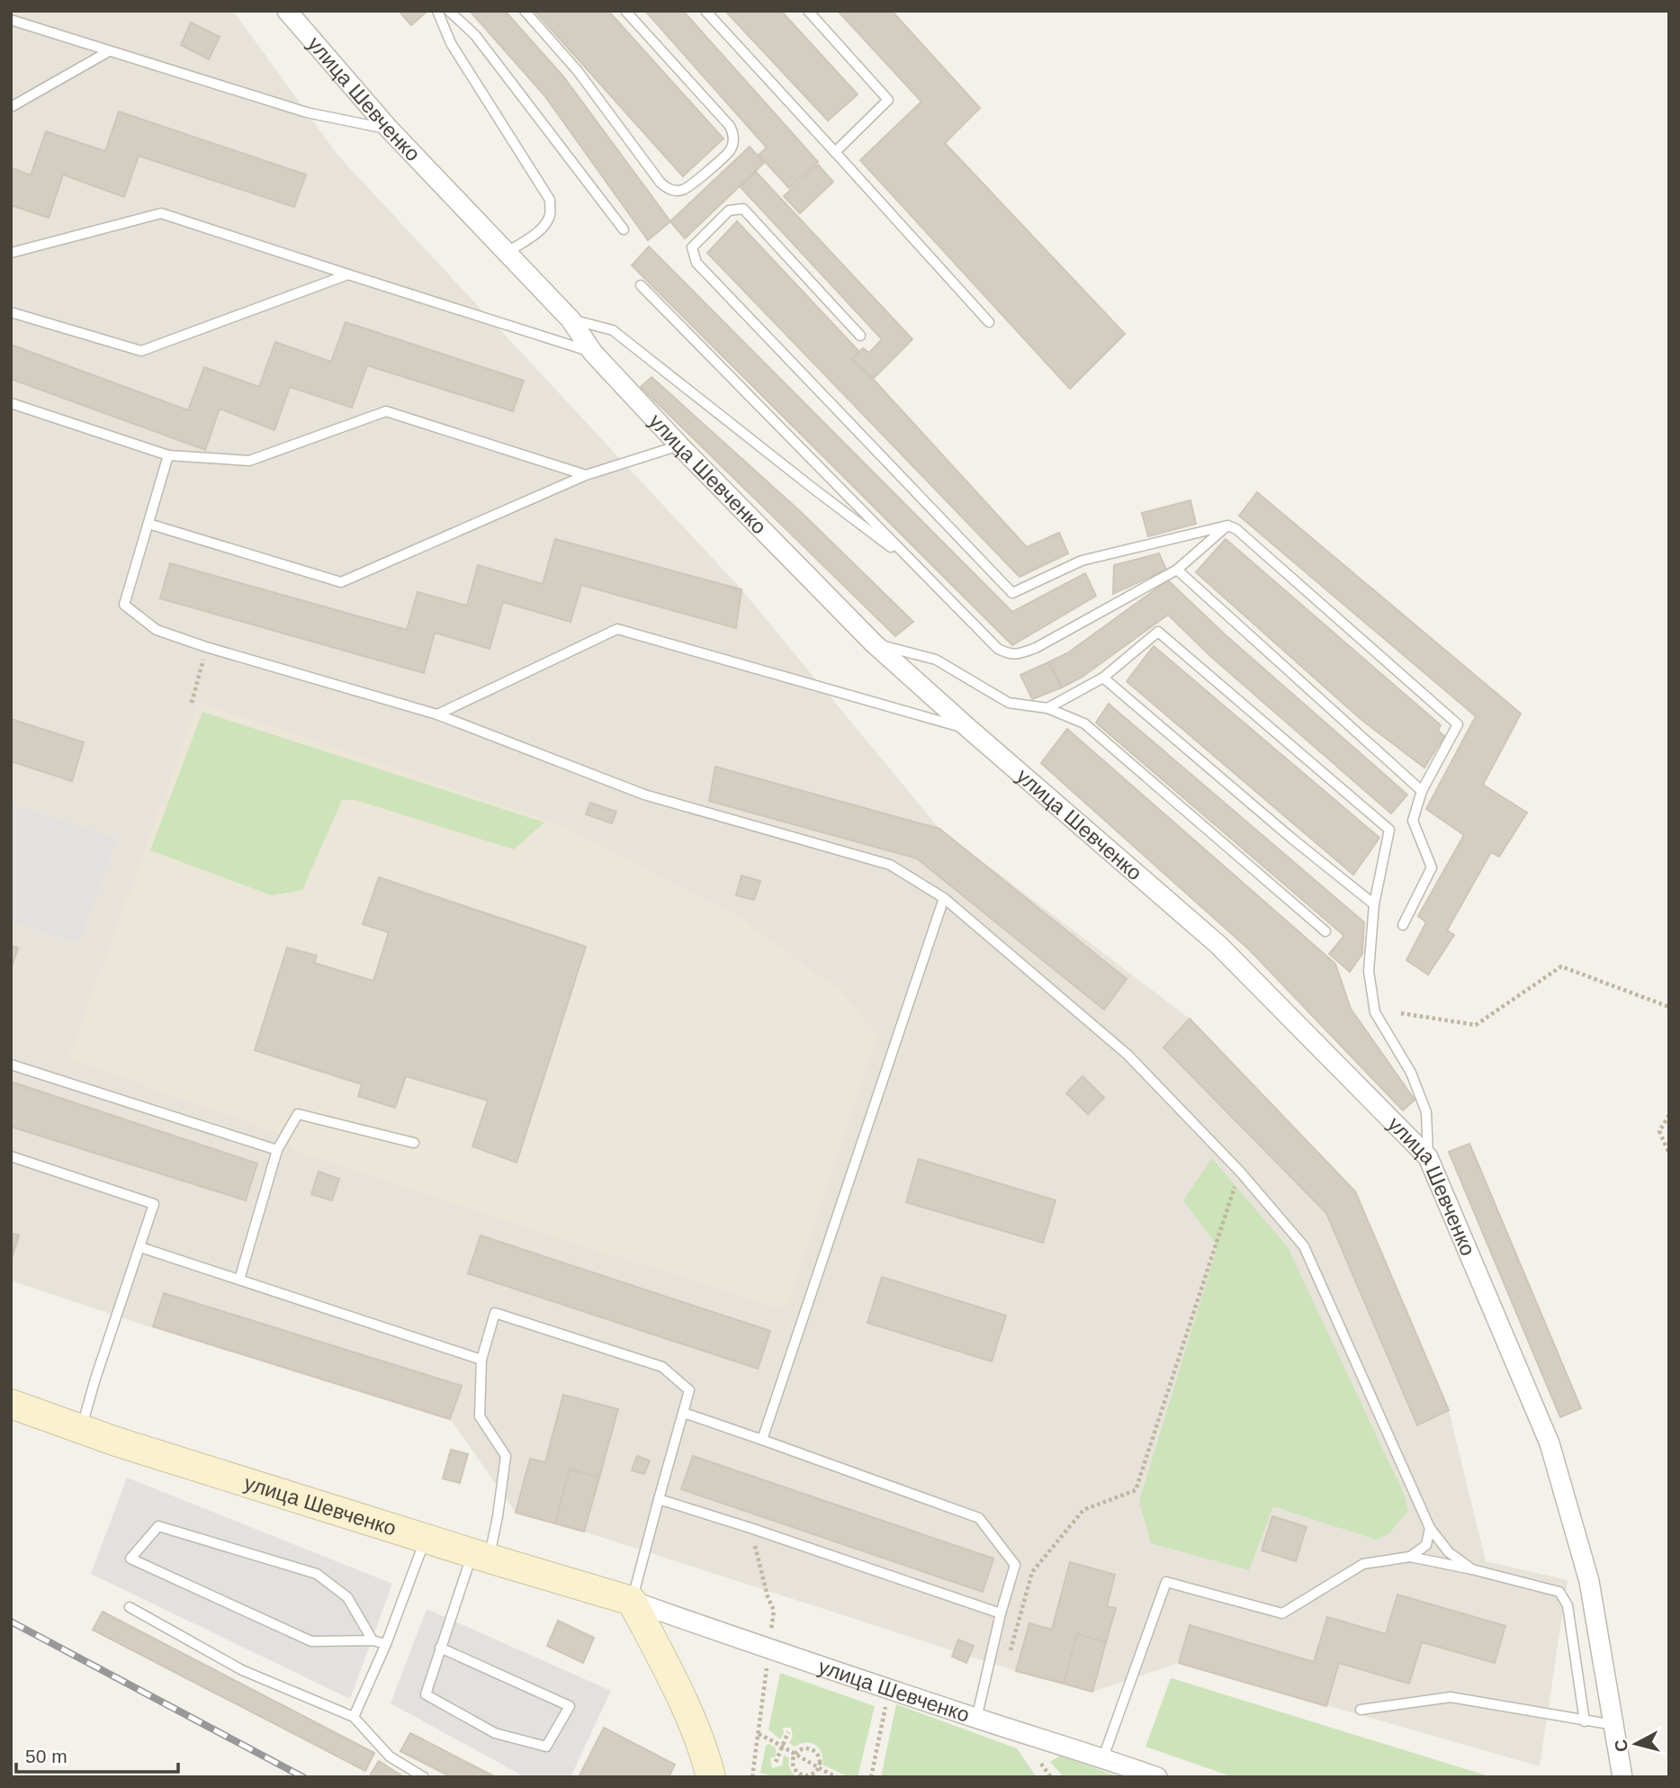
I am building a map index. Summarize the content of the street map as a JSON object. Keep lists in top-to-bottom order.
{
  "streets": {
    "street": ["улица Шевченко"]
  },
  "scale_bar": "50 m",
  "north": "left"
}
